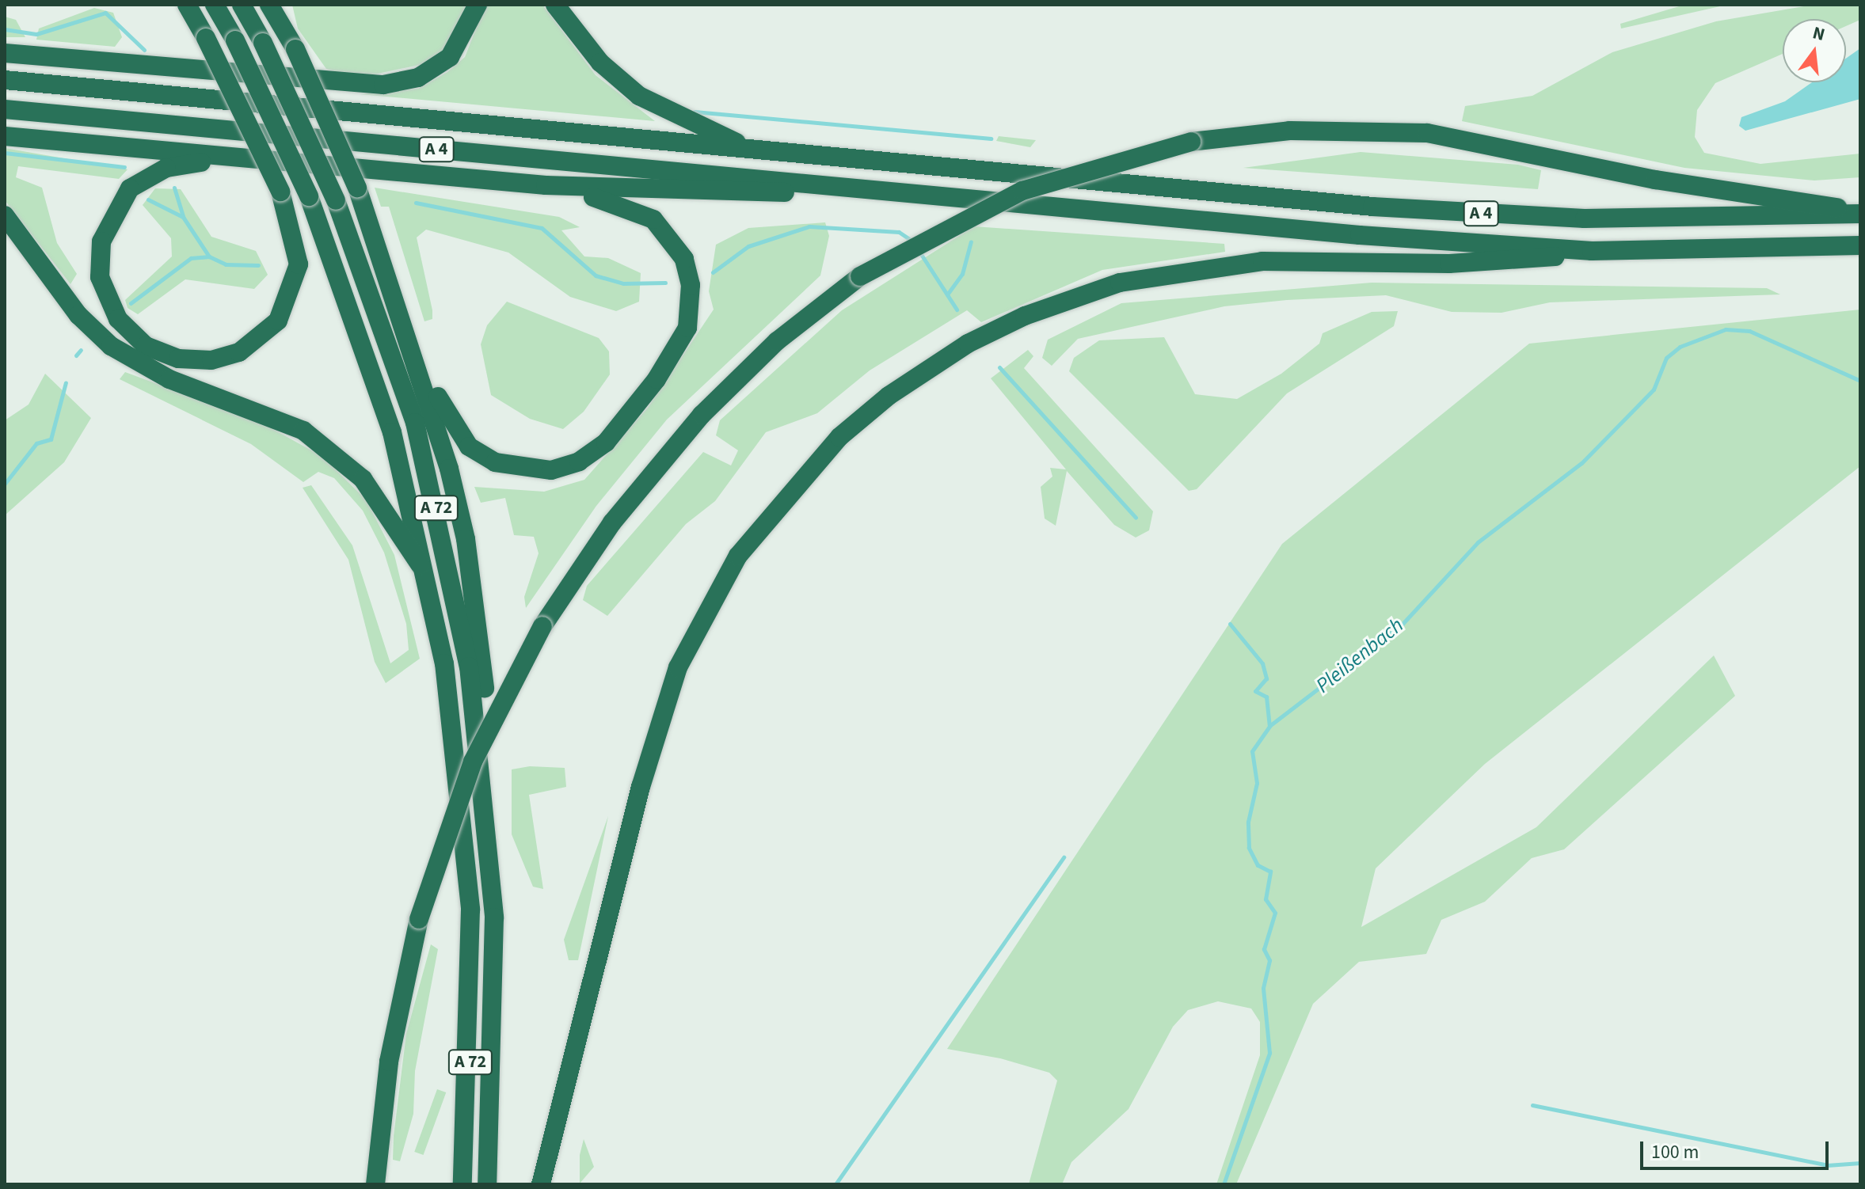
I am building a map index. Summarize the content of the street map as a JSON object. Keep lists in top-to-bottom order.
{
  "streets": {
    "highway": ["A 4", "A 72"]
  },
  "water": ["Pleißenbach"],
  "scale_bar": "100 m",
  "north": "top"
}
